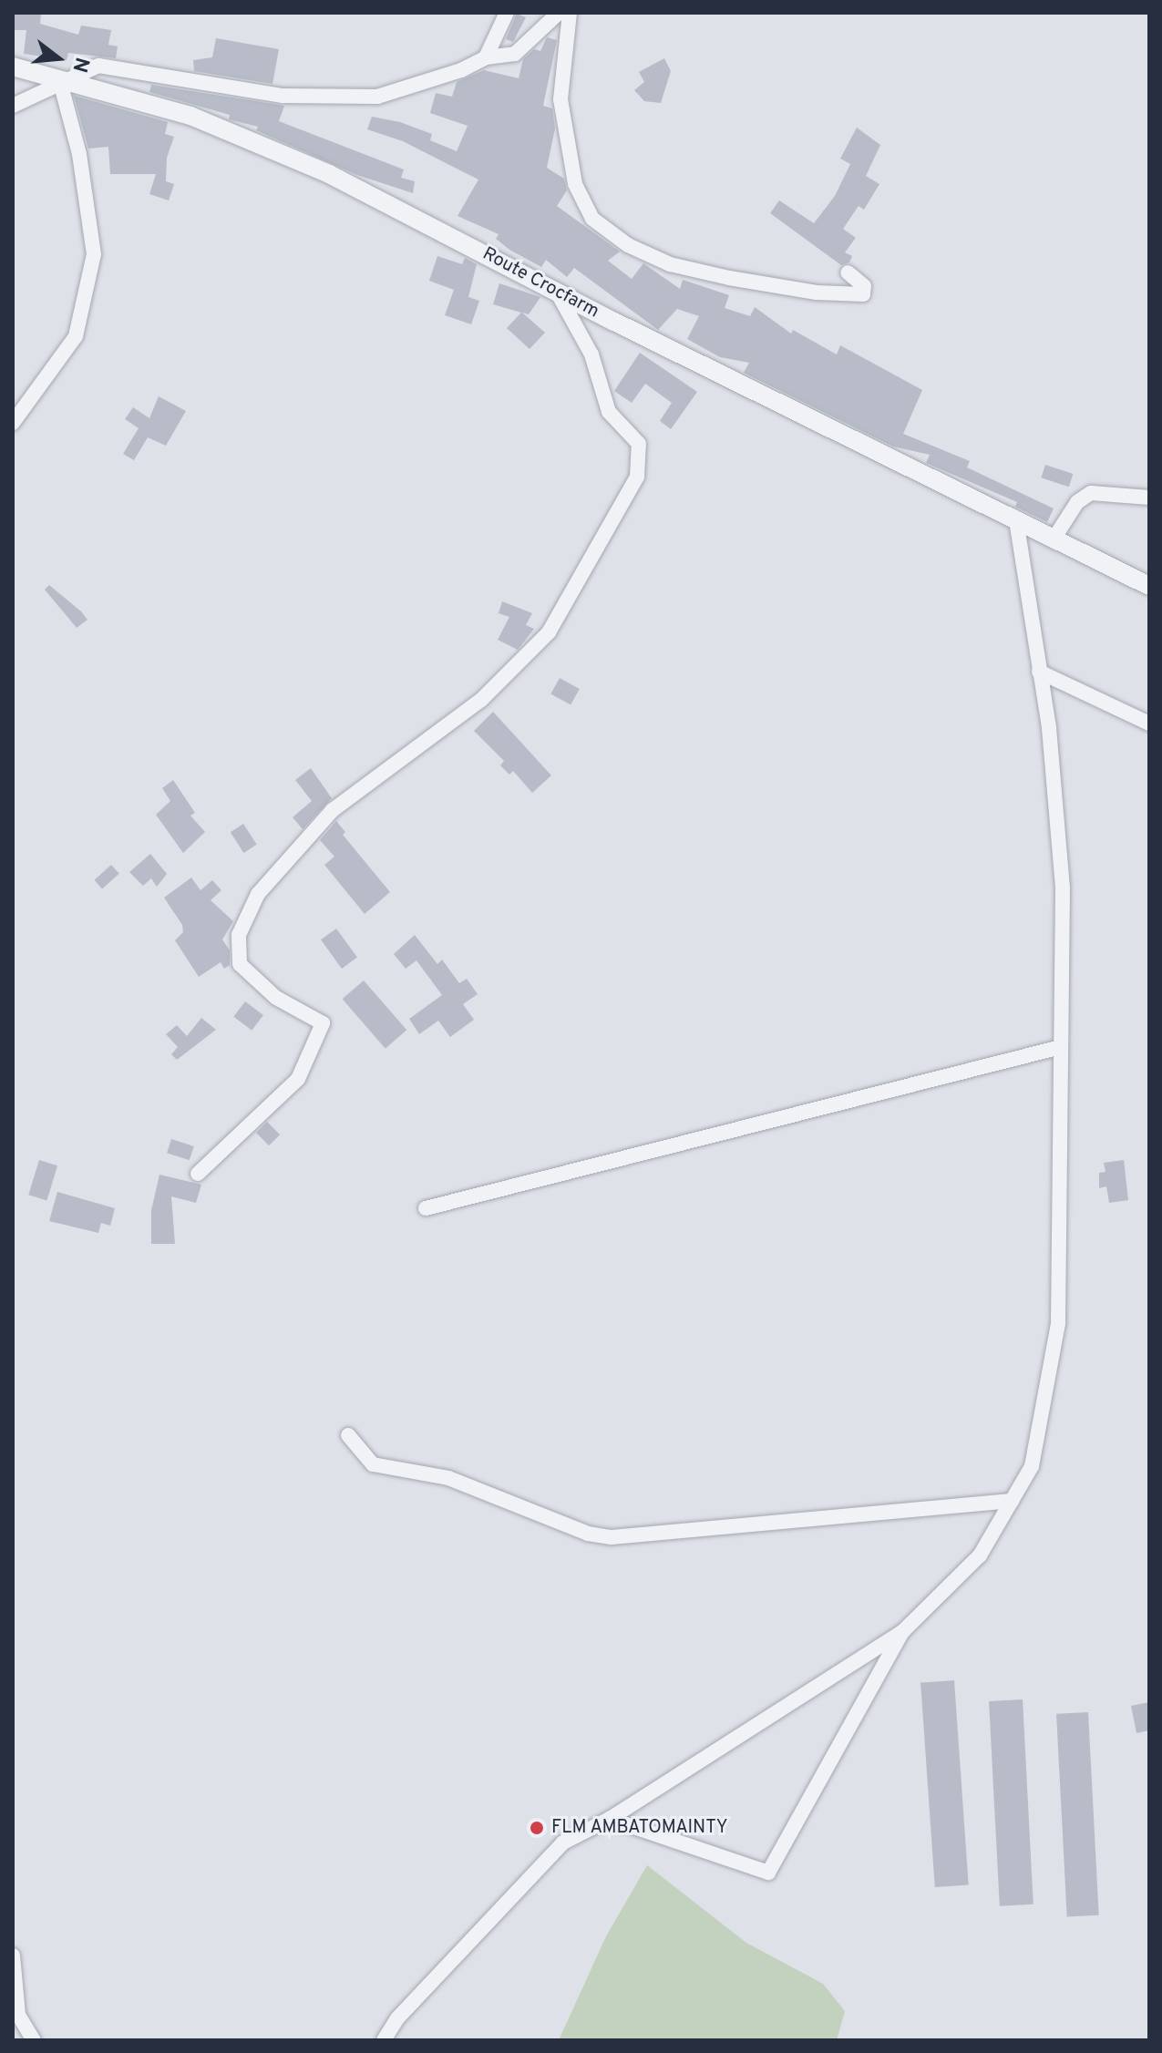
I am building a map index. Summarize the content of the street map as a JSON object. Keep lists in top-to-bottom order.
{
  "streets": {
    "street": ["Route Crocfarm"]
  },
  "places": ["FLM AMBATOMAINTY"],
  "north": "right"
}
